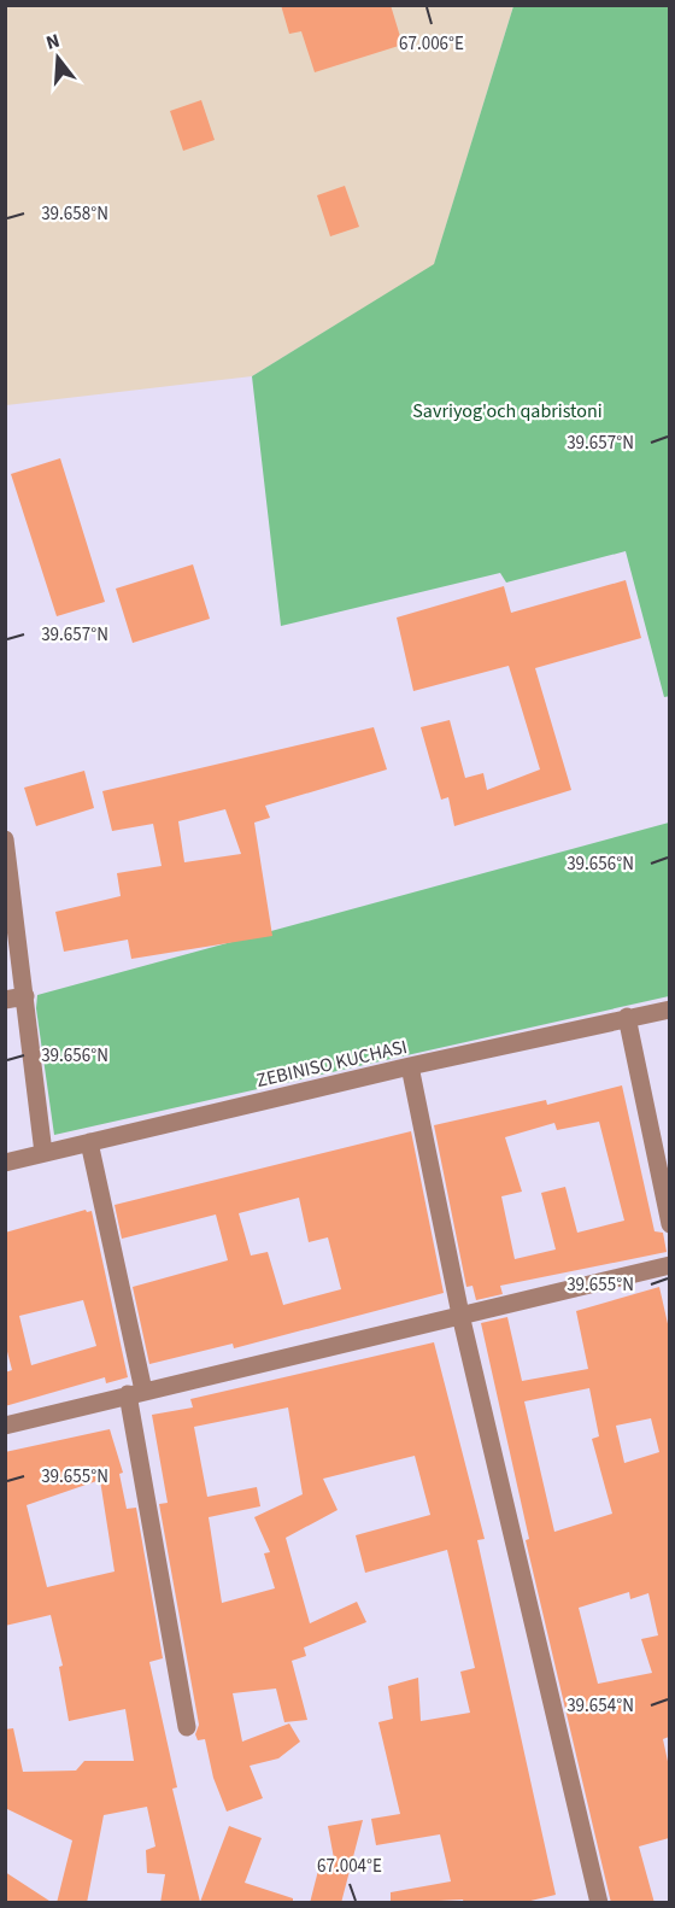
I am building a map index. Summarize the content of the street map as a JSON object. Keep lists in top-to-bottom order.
{
  "streets": {
    "street": ["ZEBINISO KUCHASI"]
  },
  "parks": ["Savriyog'och qabristoni"],
  "north": "top",
  "coordinates": [
    "67.006°E",
    "39.658°N",
    "39.657°N",
    "39.656°N",
    "39.655°N",
    "39.654°N",
    "67.004°E"
  ]
}
